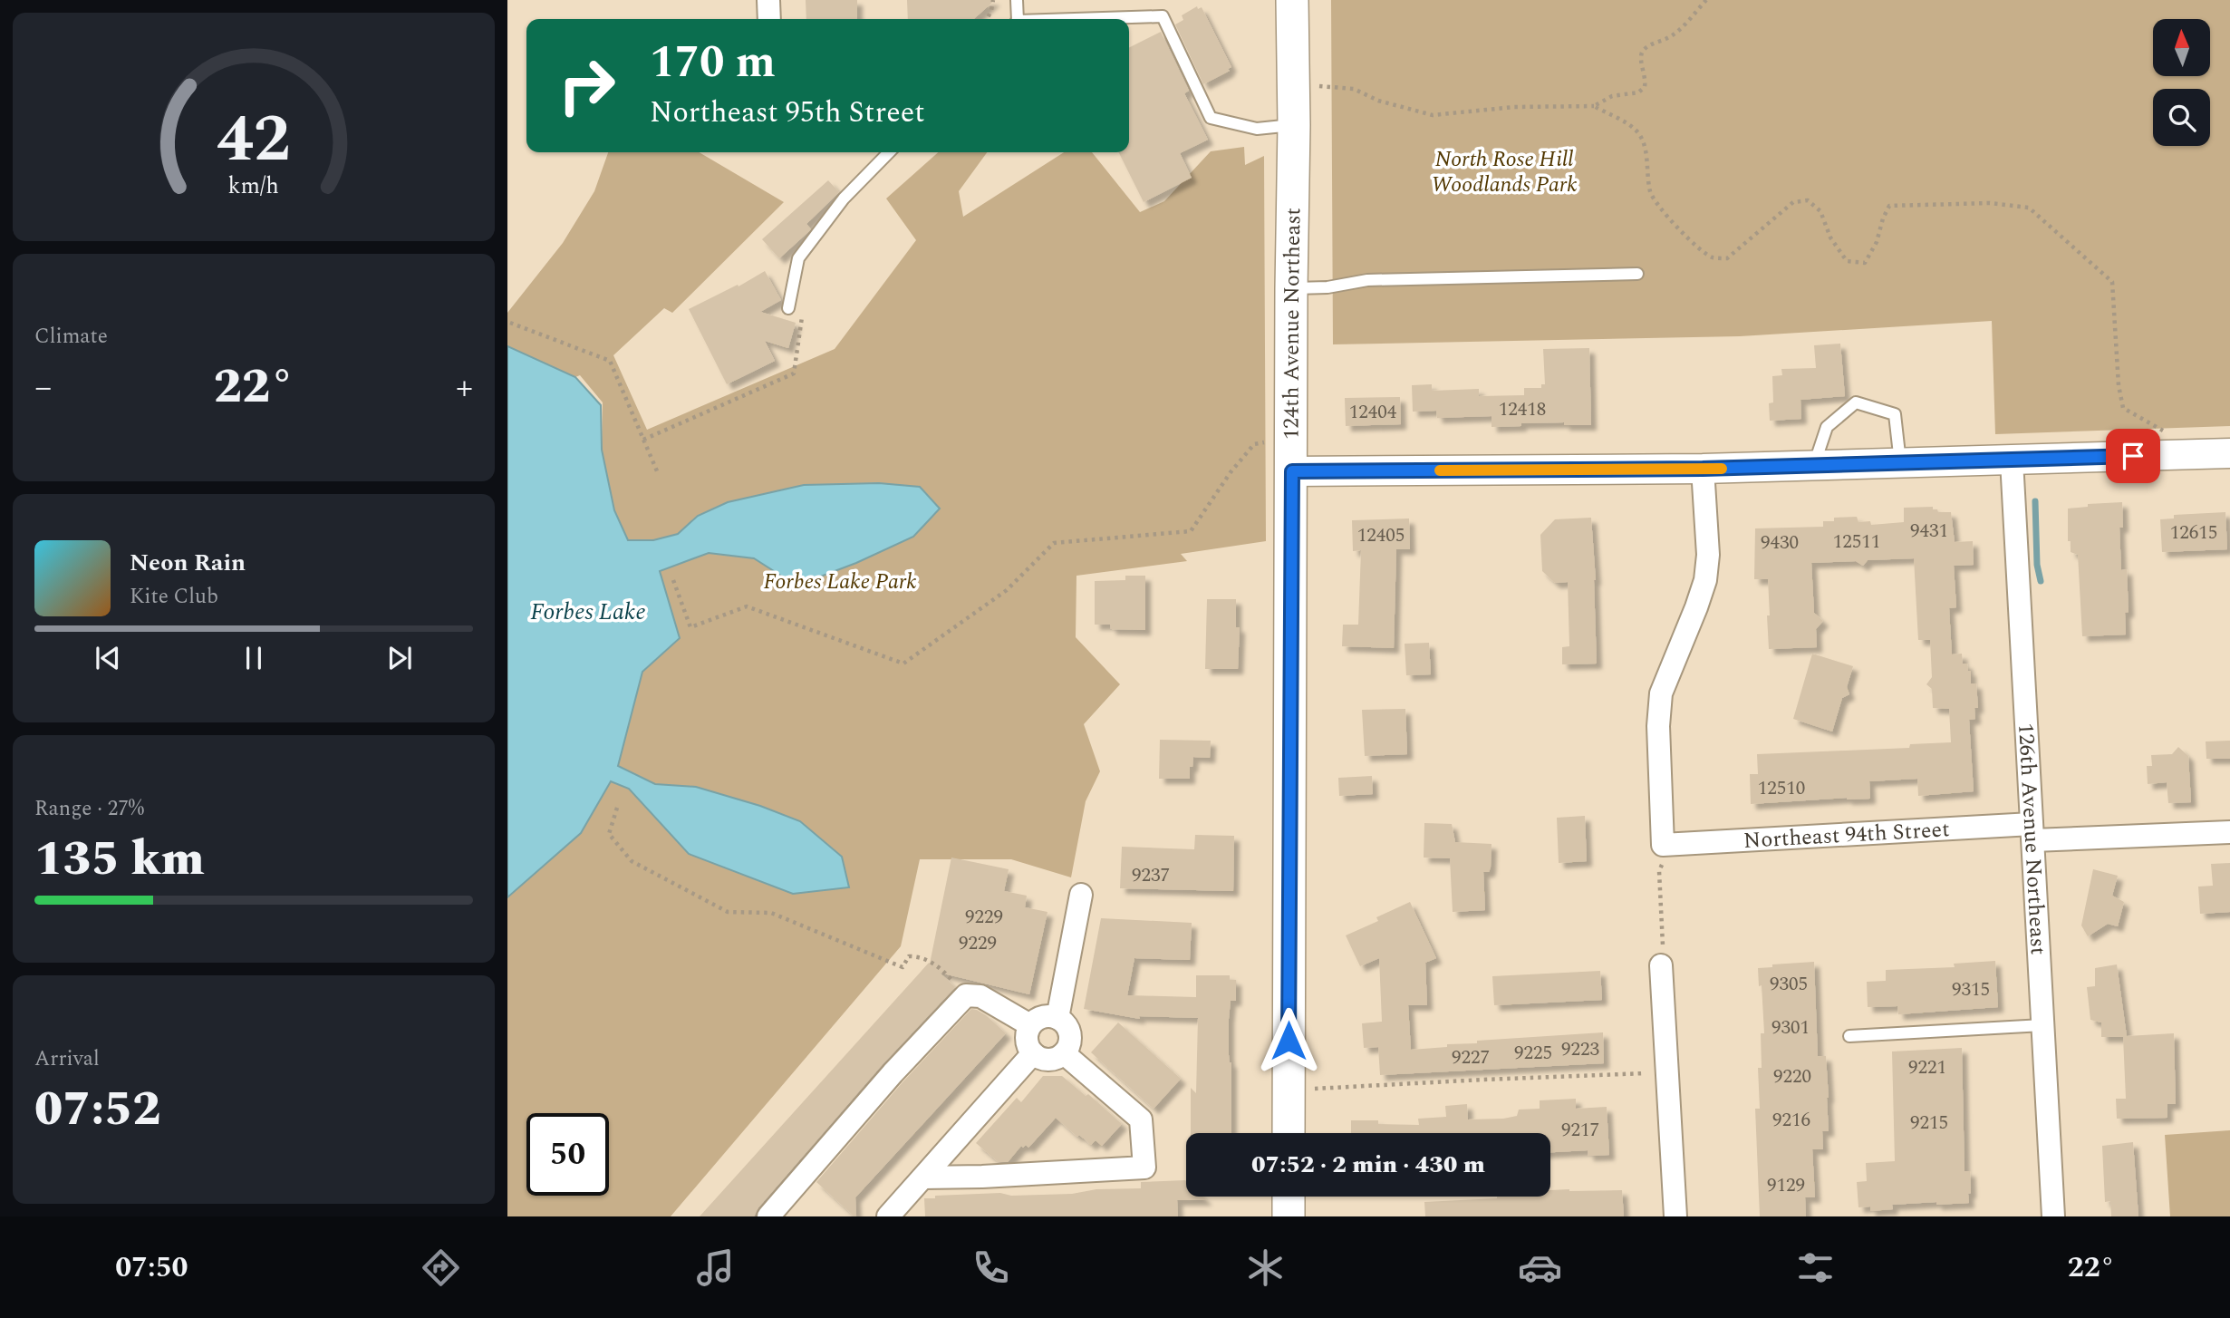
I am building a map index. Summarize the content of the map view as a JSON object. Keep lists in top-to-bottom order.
{
  "streets": {
    "main road": ["124th Avenue Northeast"],
    "street": ["Northeast 94th Street", "126th Avenue Northeast"]
  },
  "crossings": [
    ["Northeast 94th Street", "126th Avenue Northeast"]
  ],
  "water": ["Forbes Lake"],
  "parks": ["North Rose Hill Woodlands Park", "Forbes Lake Park"],
  "house_numbers": [
    "12418",
    "12404",
    "9431",
    "12615",
    "12405",
    "12511",
    "9430",
    "12510",
    "9237",
    "9229",
    "9229",
    "9305",
    "9315",
    "9301",
    "9223",
    "9225",
    "9227",
    "9221",
    "9220",
    "9216",
    "9215",
    "9217",
    "9129"
  ],
  "north": "top",
  "page": {
    "turn": ["170 m", "Northeast 95th Street"],
    "tile": [
      "Climate",
      ["Range · 27%", "135 km"],
      ["Arrival", "07:52"]
    ],
    "heat": ["−", "22°", "+"],
    "song": ["Neon Rain", "Kite Club"],
    "limit": "50",
    "trip": "07:52 · 2 min · 430 m",
    "tabs": ["07:50", "22°"],
    "gauge": ["42", "km/h"]
  }
}
